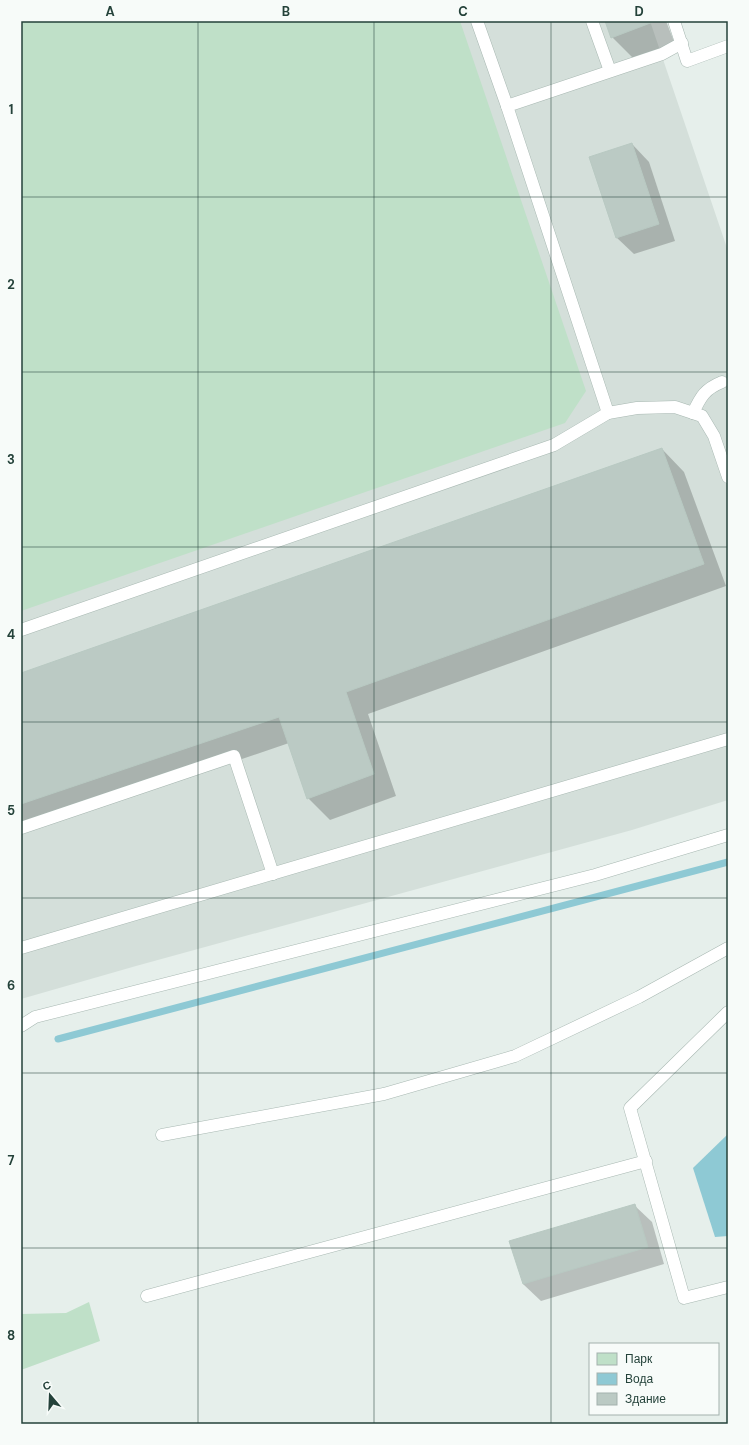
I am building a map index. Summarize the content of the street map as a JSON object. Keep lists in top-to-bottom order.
{
  "legend": ["Парк", "Вода", "Здание"],
  "north": "top",
  "grid": {
    "columns": [
      "A",
      "B",
      "C",
      "D"
    ],
    "rows": [
      "1",
      "2",
      "3",
      "4",
      "5",
      "6",
      "7",
      "8"
    ]
  }
}
